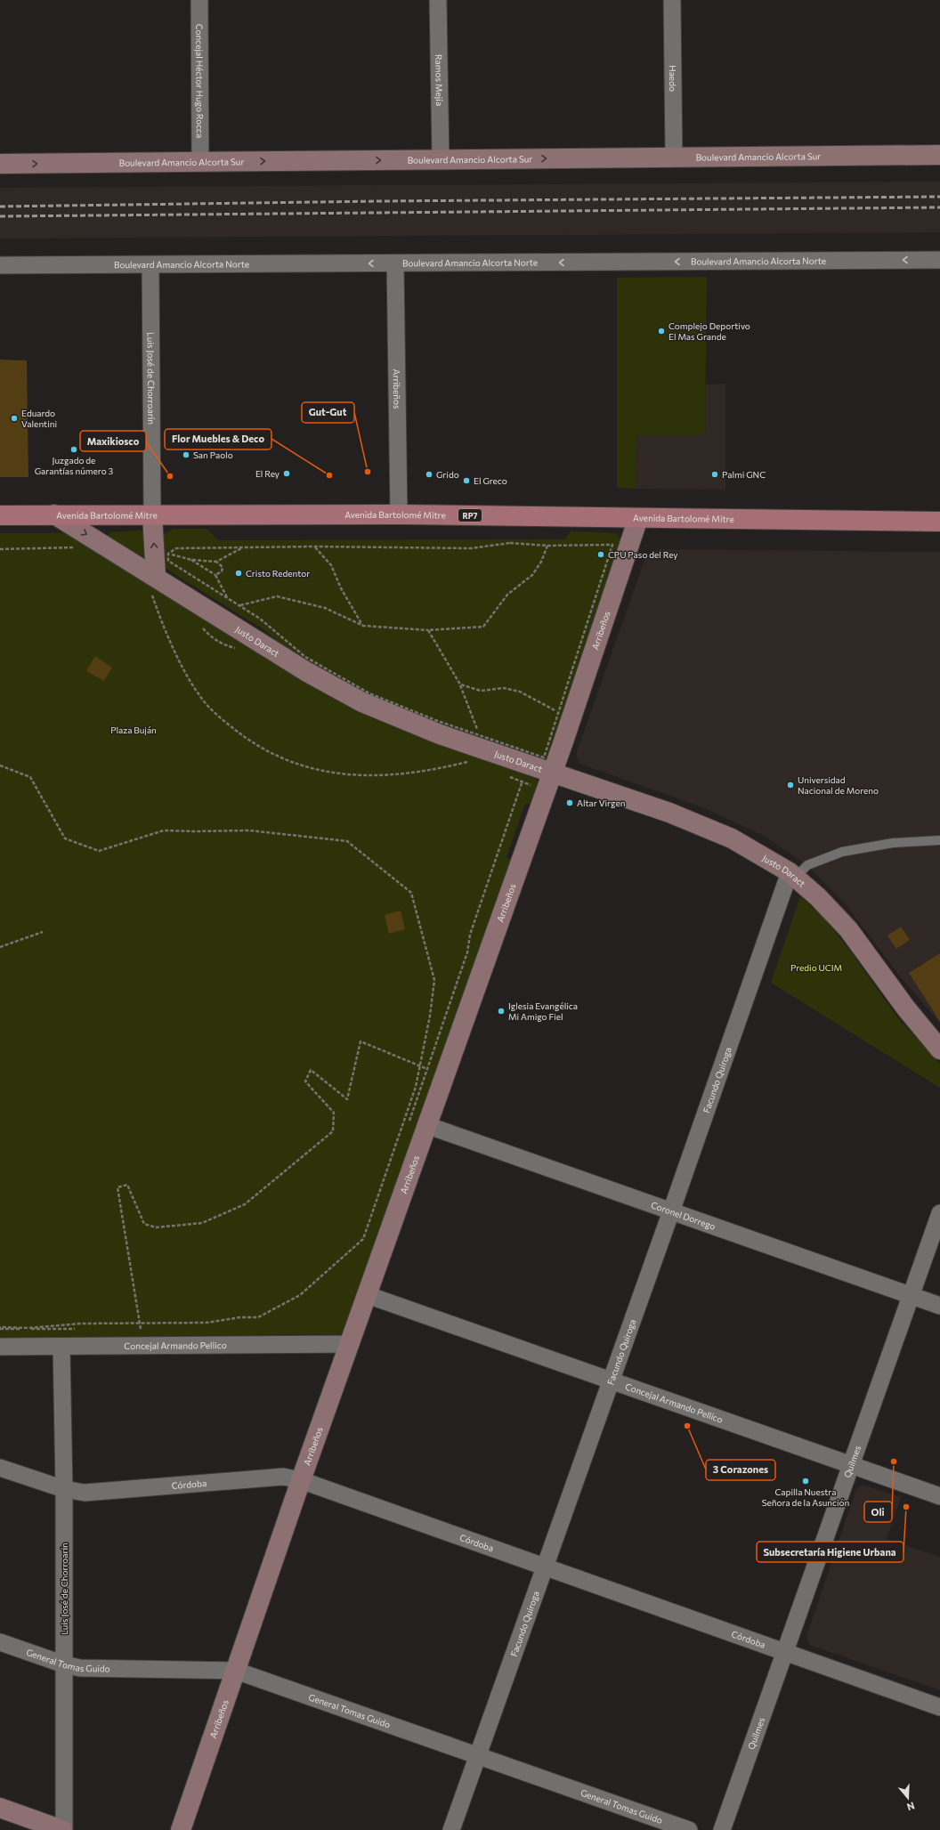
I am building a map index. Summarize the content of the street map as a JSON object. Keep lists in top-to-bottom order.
{
  "streets": {
    "main road": ["Avenida Bartolomé Mitre", "RP7"],
    "street": [
      "Haedo",
      "Ramos Mejía",
      "Concejal Héctor Hugo Rocca",
      "Boulevard Amancio Alcorta Sur",
      "Boulevard Amancio Alcorta Norte",
      "Luis José de Chorroarín",
      "Arribeños",
      "Justo Daract",
      "Facundo Quiroga",
      "Coronel Dorrego",
      "Concejal Armando Pellico",
      "Quilmes",
      "Córdoba",
      "General Tomas Guido"
    ]
  },
  "crossings": [
    ["Haedo", "Boulevard Amancio Alcorta Sur"],
    ["Ramos Mejía", "Boulevard Amancio Alcorta Sur"],
    ["Concejal Héctor Hugo Rocca", "Boulevard Amancio Alcorta Sur"],
    ["Boulevard Amancio Alcorta Norte", "Luis José de Chorroarín"],
    ["Boulevard Amancio Alcorta Norte", "Arribeños"],
    ["Luis José de Chorroarín", "Avenida Bartolomé Mitre"],
    ["Luis José de Chorroarín", "Justo Daract"],
    ["Luis José de Chorroarín", "Concejal Armando Pellico"],
    ["Luis José de Chorroarín", "Córdoba"],
    ["Luis José de Chorroarín", "General Tomas Guido"],
    ["Arribeños", "Avenida Bartolomé Mitre"],
    ["Arribeños", "Justo Daract"],
    ["Arribeños", "Coronel Dorrego"],
    ["Arribeños", "Concejal Armando Pellico"],
    ["Arribeños", "Córdoba"],
    ["Arribeños", "General Tomas Guido"],
    ["Avenida Bartolomé Mitre", "Justo Daract"],
    ["Justo Daract", "Facundo Quiroga"],
    ["Facundo Quiroga", "Coronel Dorrego"],
    ["Facundo Quiroga", "Concejal Armando Pellico"],
    ["Facundo Quiroga", "Córdoba"],
    ["Facundo Quiroga", "General Tomas Guido"],
    ["Coronel Dorrego", "Quilmes"],
    ["Concejal Armando Pellico", "Quilmes"],
    ["Quilmes", "Córdoba"]
  ],
  "one_way": ["Boulevard Amancio Alcorta Sur", "Boulevard Amancio Alcorta Norte"],
  "parks": ["Plaza Buján", "Predio UCIM"],
  "places": [
    "Complejo Deportivo El Mas Grande",
    "Eduardo Valentini",
    "Juzgado de Garantías número 3",
    "San Paolo",
    "Gut-Gut",
    "El Rey",
    "Grido",
    "Palmi GNC",
    "Flor Muebles & Deco",
    "Maxikiosco",
    "El Greco",
    "CPU Paso del Rey",
    "Cristo Redentor",
    "Universidad Nacional de Moreno",
    "Altar Virgen",
    "Iglesia Evangélica Mi Amigo Fiel",
    "3 Corazones",
    "Oli",
    "Capilla Nuestra Señora de la Asunción",
    "Subsecretaría Higiene Urbana"
  ],
  "north": "bottom"
}
